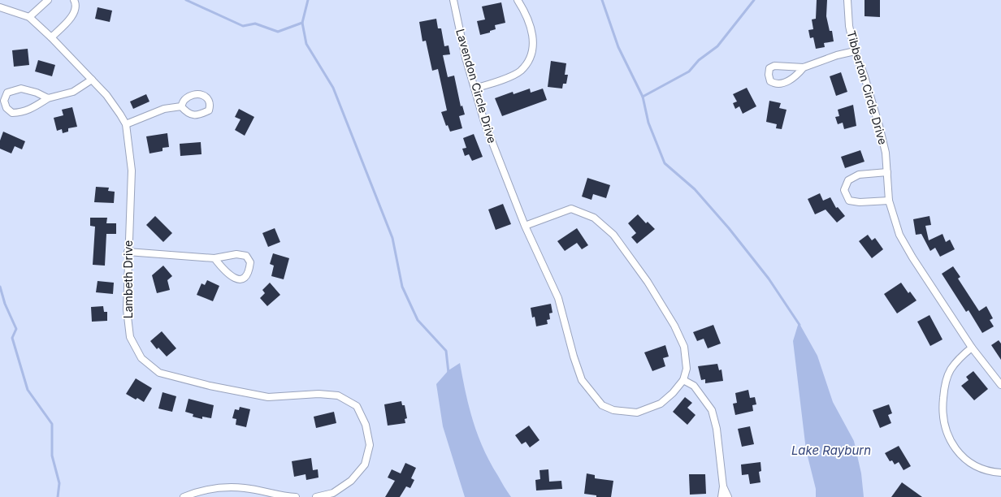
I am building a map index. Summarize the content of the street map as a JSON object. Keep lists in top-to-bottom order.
{
  "streets": {
    "street": ["Lavendon Circle Drive", "Tibberton Circle Drive", "Lambeth Drive"]
  },
  "water": ["Lake Rayburn"]
}
